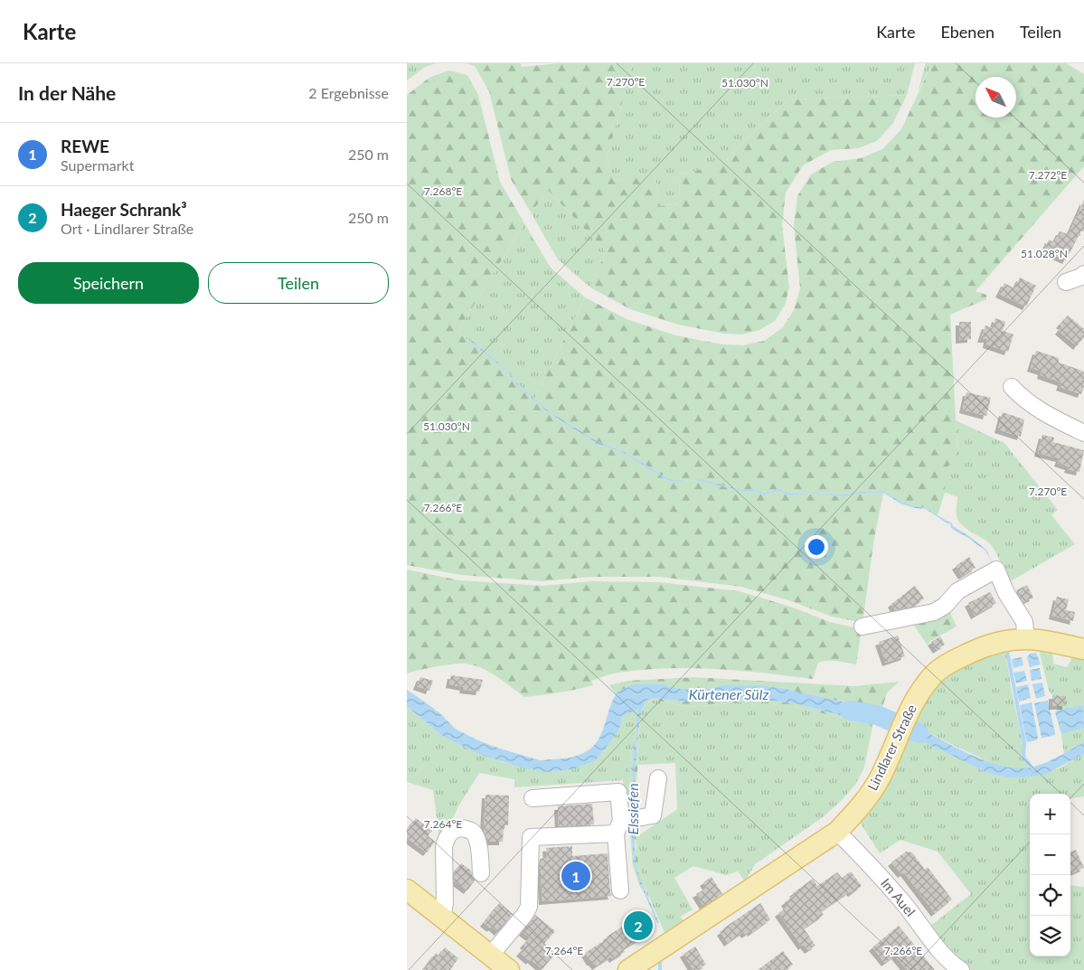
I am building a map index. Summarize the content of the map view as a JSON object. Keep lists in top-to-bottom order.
{
  "streets": {
    "main road": ["Lindlarer Straße"],
    "street": ["Im Auel"]
  },
  "crossings": [
    ["Lindlarer Straße", "Im Auel"]
  ],
  "water": ["Kürtener Sülz", "Elssiefen"],
  "north": "top left",
  "page": {
    "header": "Karte",
    "nav": ["Karte", "Ebenen", "Teilen"],
    "heading": ["In der Nähe", "2 Ergebnisse"],
    "list": [
      {
        "mark": "1",
        "name": "REWE",
        "note": "Supermarkt",
        "value": "250 m"
      },
      {
        "mark": "2",
        "name": "Haeger Schrank³",
        "note": "Ort · Lindlarer Straße",
        "value": "250 m"
      }
    ],
    "buttons": ["Speichern", "Teilen"],
    "map_buttons": ["+", "−"],
    "pins": ["1", "2"]
  },
  "coordinates": [
    "7.270°E",
    "51.030°N",
    "7.272°E",
    "7.268°E",
    "51.028°N",
    "7.266°E",
    "7.264°E"
  ]
}
